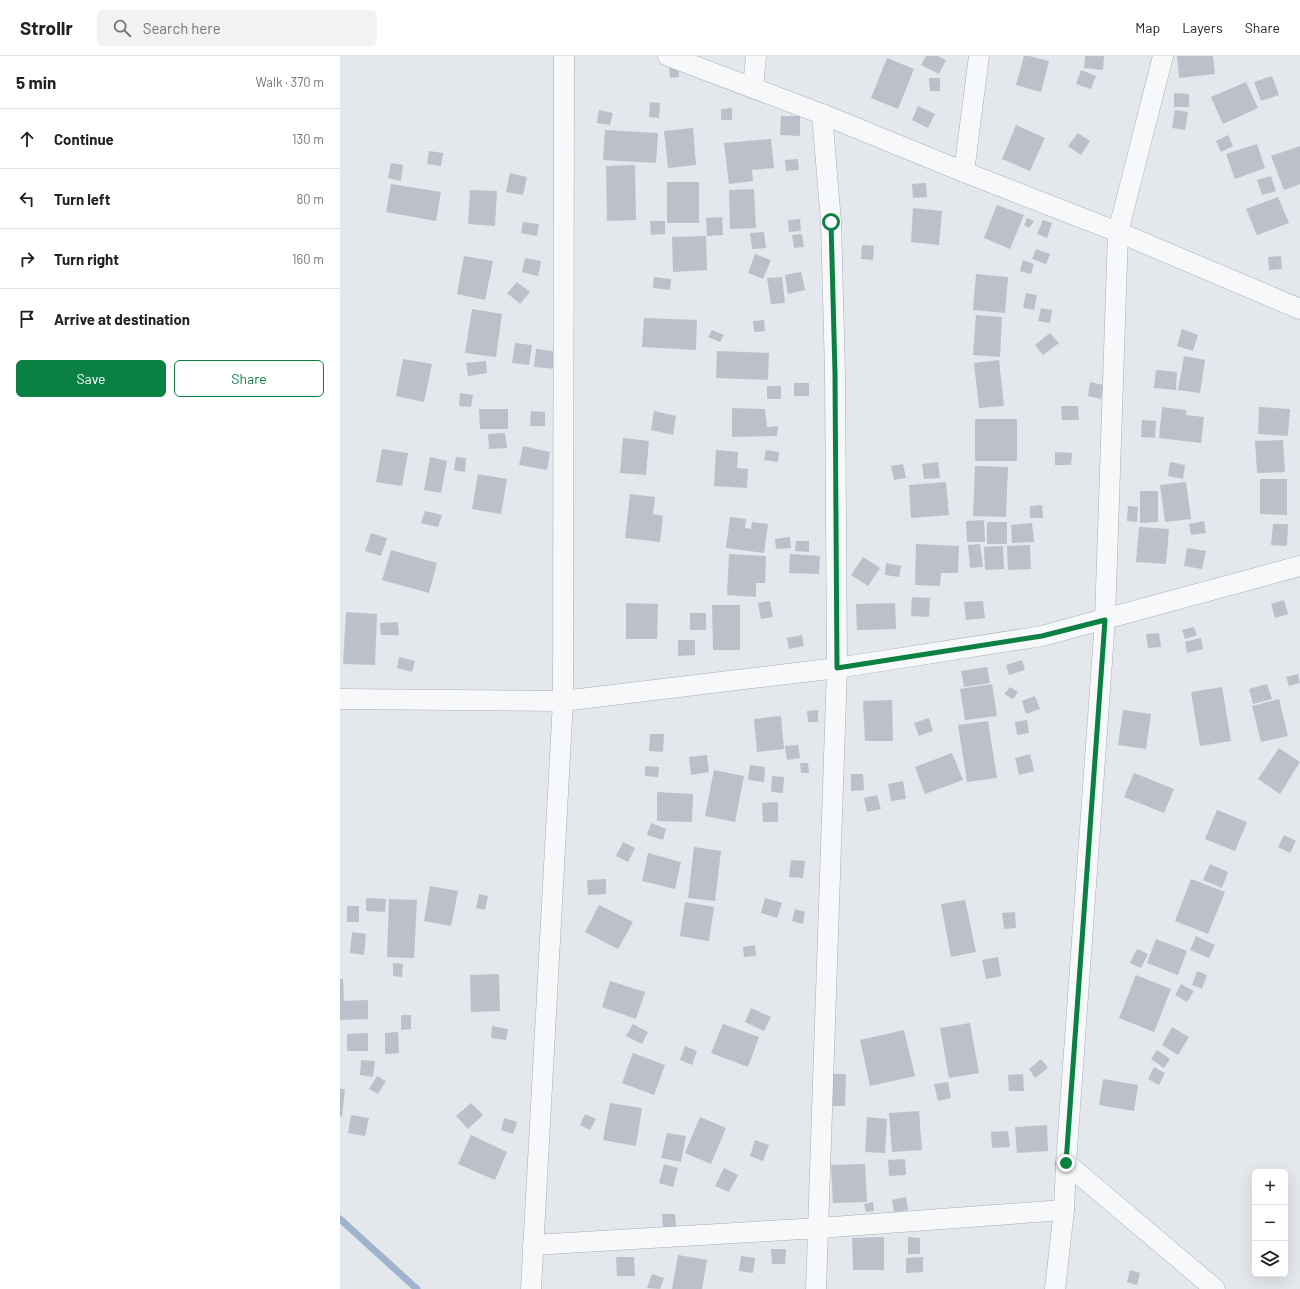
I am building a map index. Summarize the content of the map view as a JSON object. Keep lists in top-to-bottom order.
{
  "page": {
    "header": "Strollr",
    "search": "Search here",
    "nav": ["Map", "Layers", "Share"],
    "heading": ["5 min", "Walk · 370 m"],
    "list": [
      ["Continue", "130 m"],
      ["Turn left", "80 m"],
      ["Turn right", "160 m"],
      "Arrive at destination"
    ],
    "buttons": ["Save", "Share"],
    "map_buttons": ["+", "−"]
  }
}
